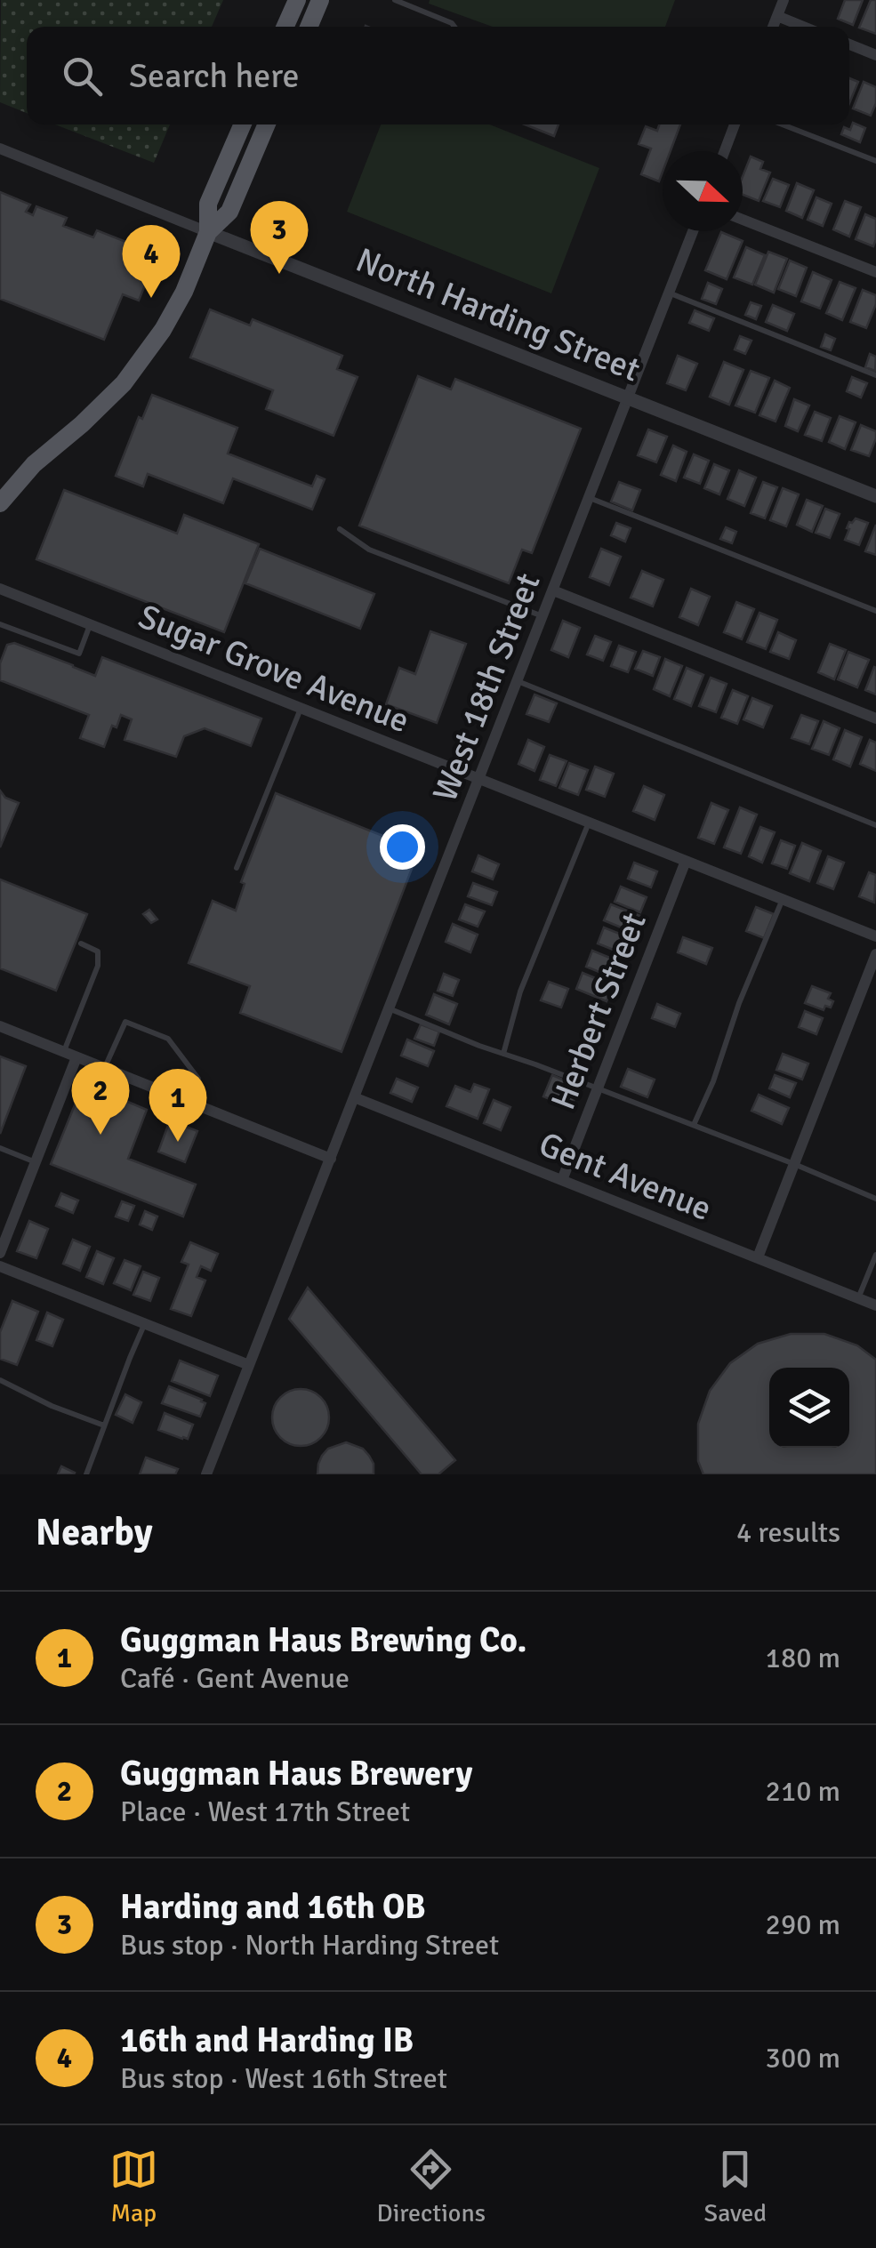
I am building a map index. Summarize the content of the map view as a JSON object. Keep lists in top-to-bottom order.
{
  "streets": {
    "street": [
      "North Harding Street",
      "Sugar Grove Avenue",
      "West 18th Street",
      "Herbert Street",
      "Gent Avenue"
    ]
  },
  "crossings": [
    ["North Harding Street", "West 18th Street"],
    ["Sugar Grove Avenue", "West 18th Street"],
    ["Sugar Grove Avenue", "Herbert Street"],
    ["West 18th Street", "Gent Avenue"],
    ["Herbert Street", "Gent Avenue"]
  ],
  "north": "right",
  "page": {
    "search": "Search here",
    "pins": [
      "3",
      "4",
      "2",
      "1"
    ],
    "heading": ["Nearby", "4 results"],
    "list": [
      {
        "mark": "1",
        "name": "Guggman Haus Brewing Co.",
        "note": "Café · Gent Avenue",
        "value": "180 m"
      },
      {
        "mark": "2",
        "name": "Guggman Haus Brewery",
        "note": "Place · West 17th Street",
        "value": "210 m"
      },
      {
        "mark": "3",
        "name": "Harding and 16th OB",
        "note": "Bus stop · North Harding Street",
        "value": "290 m"
      },
      {
        "mark": "4",
        "name": "16th and Harding IB",
        "note": "Bus stop · West 16th Street",
        "value": "300 m"
      }
    ],
    "nav": ["Map", "Directions", "Saved"]
  }
}
